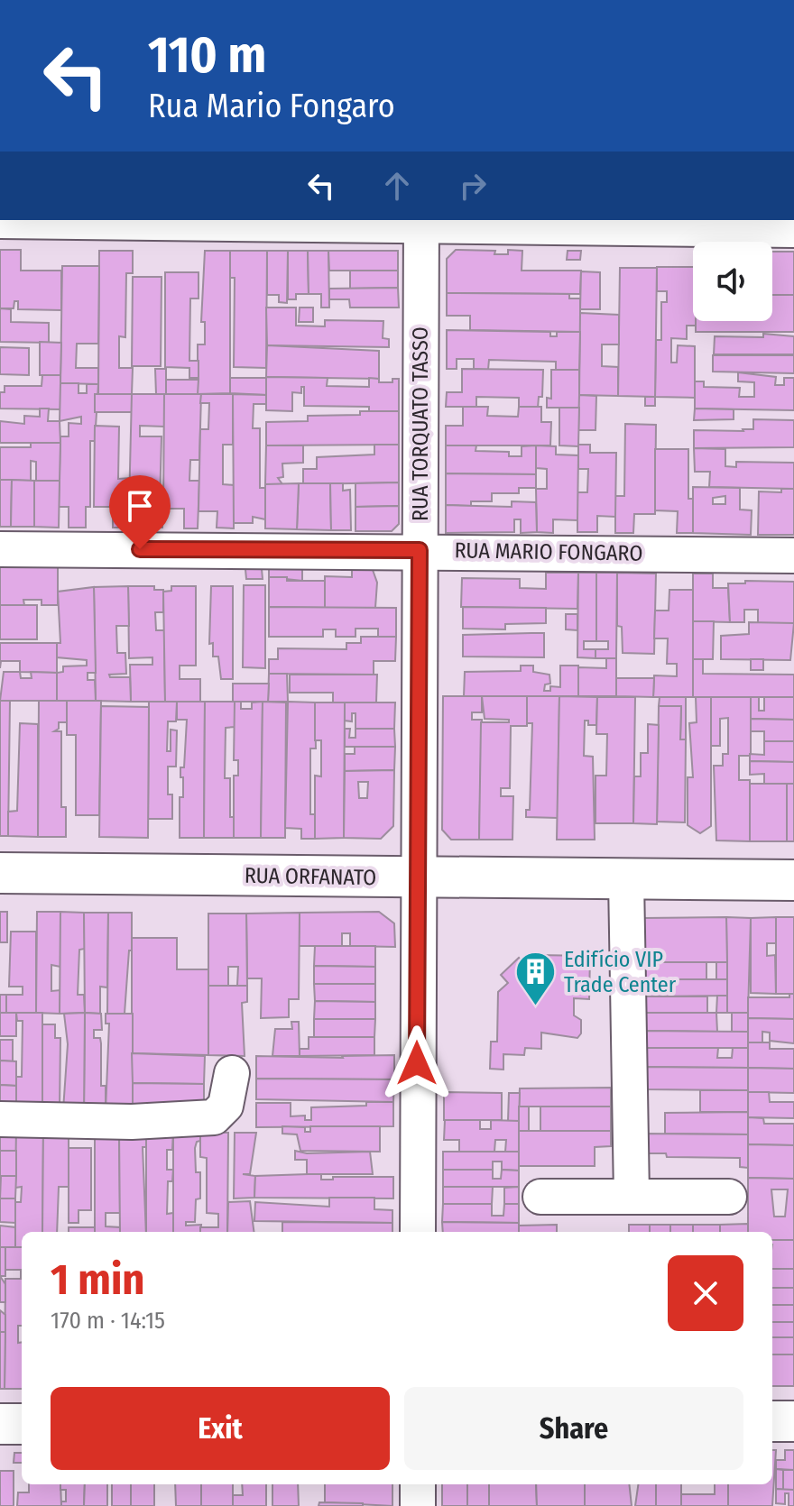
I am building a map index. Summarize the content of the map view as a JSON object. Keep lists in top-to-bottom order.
{
  "streets": {
    "main road": ["RUA ORFANATO"],
    "street": ["RUA TORQUATO TASSO", "RUA MARIO FONGARO"]
  },
  "crossings": [
    ["RUA TORQUATO TASSO", "RUA MARIO FONGARO"],
    ["RUA TORQUATO TASSO", "RUA ORFANATO"]
  ],
  "places": {
    "building": ["Edifício VIP Trade Center"]
  },
  "page": {
    "turn": ["110 m", "Rua Mario Fongaro"],
    "heading": ["1 min", "170 m · 14:15"],
    "buttons": ["Exit", "Share"]
  }
}
